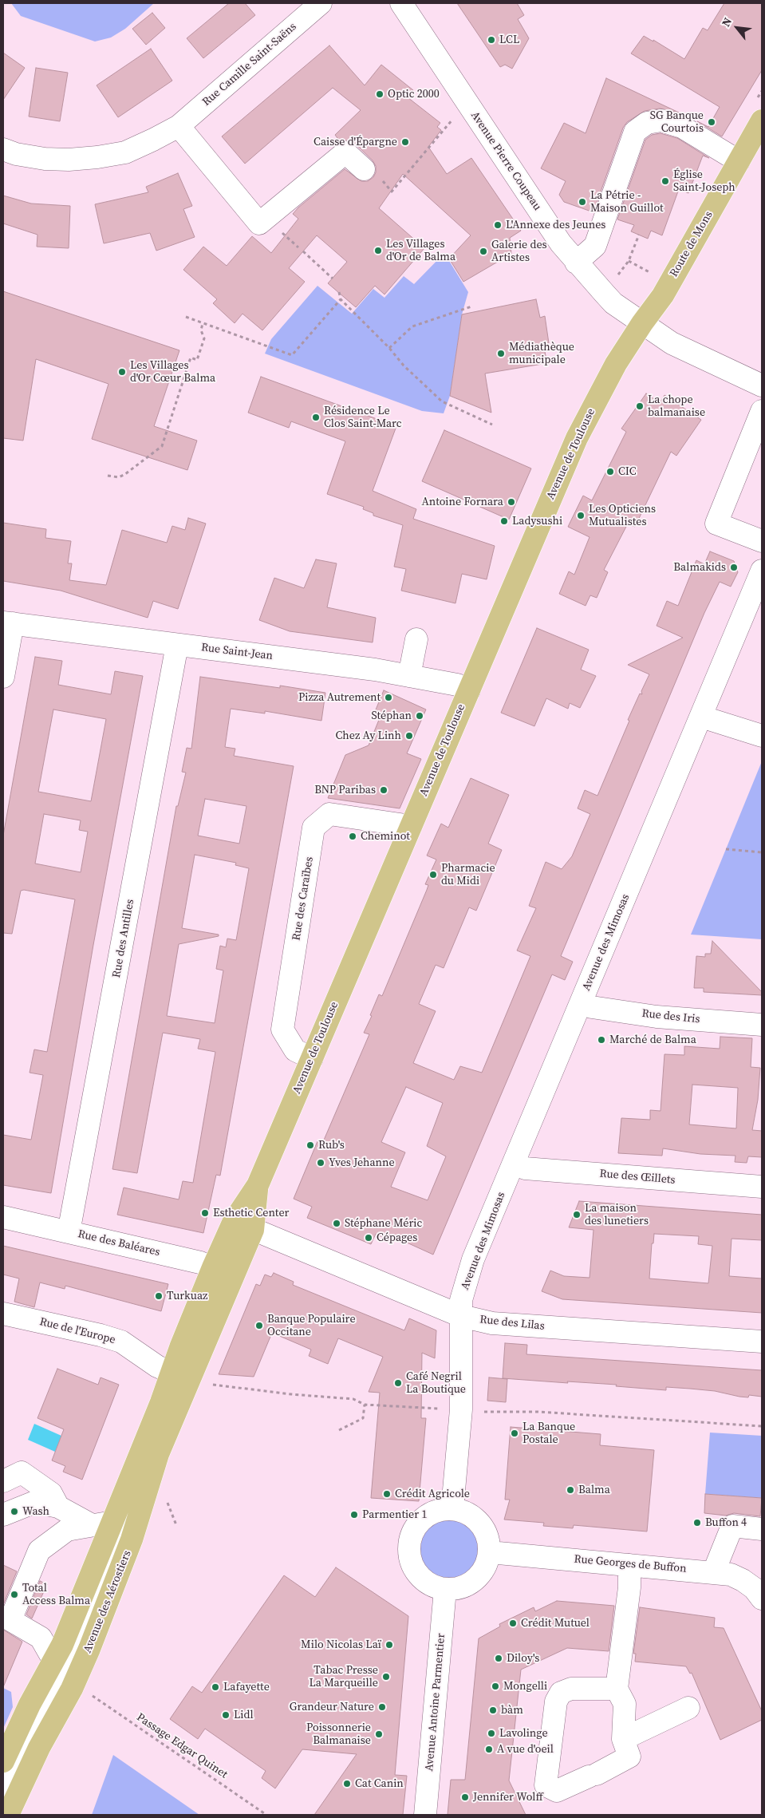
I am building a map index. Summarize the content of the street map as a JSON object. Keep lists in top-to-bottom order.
{
  "streets": {
    "main road": ["Route de Mons", "Avenue de Toulouse", "Avenue des Aérostiers"],
    "street": [
      "Rue Camille Saint-Saëns",
      "Avenue Pierre Coupeau",
      "Rue Saint-Jean",
      "Rue des Caraïbes",
      "Rue des Antilles",
      "Avenue des Mimosas",
      "Rue des Iris",
      "Rue des Œillets",
      "Rue des Baléares",
      "Rue des Lilas",
      "Rue de l'Europe",
      "Rue Georges de Buffon",
      "Avenue Antoine Parmentier"
    ],
    "path": ["Passage Edgar Quinet"]
  },
  "crossings": [
    ["Avenue Pierre Coupeau", "Route de Mons"],
    ["Avenue Pierre Coupeau", "Avenue de Toulouse"],
    ["Route de Mons", "Avenue de Toulouse"],
    ["Avenue de Toulouse", "Rue Saint-Jean"],
    ["Avenue de Toulouse", "Rue des Caraïbes"],
    ["Avenue de Toulouse", "Rue des Baléares"],
    ["Avenue de Toulouse", "Rue des Lilas"],
    ["Avenue de Toulouse", "Rue de l'Europe"],
    ["Avenue de Toulouse", "Avenue des Aérostiers"],
    ["Rue Saint-Jean", "Rue des Antilles"],
    ["Rue des Antilles", "Rue des Baléares"],
    ["Avenue des Mimosas", "Rue des Iris"],
    ["Avenue des Mimosas", "Rue des Œillets"],
    ["Avenue des Mimosas", "Rue des Lilas"],
    ["Rue de l'Europe", "Avenue des Aérostiers"],
    ["Rue Georges de Buffon", "Avenue Antoine Parmentier"]
  ],
  "places": [
    "LCL",
    "Optic 2000",
    "SG Banque Courtois",
    "Caisse d'Épargne",
    "Église Saint-Joseph",
    "La Pétrie - Maison Guillot",
    "L'Annexe des Jeunes",
    "Les Villages d'Or de Balma",
    "Galerie des Artistes",
    "Médiathèque municipale",
    "Les Villages d'Or Cœur Balma",
    "La chope balmanaise",
    "Résidence Le Clos Saint-Marc",
    "CIC",
    "Antoine Fornara",
    "Les Opticiens Mutualistes",
    "Ladysushi",
    "Balmakids",
    "Pizza Autrement",
    "Stéphan",
    "Chez Ay Linh",
    "BNP Paribas",
    "Cheminot",
    "Pharmacie du Midi",
    "Marché de Balma",
    "Rub's",
    "Yves Jehanne",
    "Esthetic Center",
    "La maison des lunetiers",
    "Stéphane Méric",
    "Cépages",
    "Turkuaz",
    "Banque Populaire Occitane",
    "Café Negril La Boutique",
    "La Banque Postale",
    "Balma",
    "Crédit Agricole",
    "Wash",
    "Parmentier 1",
    "Buffon 4",
    "Total Access Balma",
    "Crédit Mutuel",
    "Milo Nicolas Laï",
    "Diloy's",
    "Tabac Presse La Marqueille",
    "Mongelli",
    "Lafayette",
    "Grandeur Nature",
    "bàm",
    "Lidl",
    "Lavolinge",
    "Poissonnerie Balmanaise",
    "A vue d'oeil",
    "Cat Canin",
    "Jennifer Wolff"
  ],
  "north": "top left"
}
